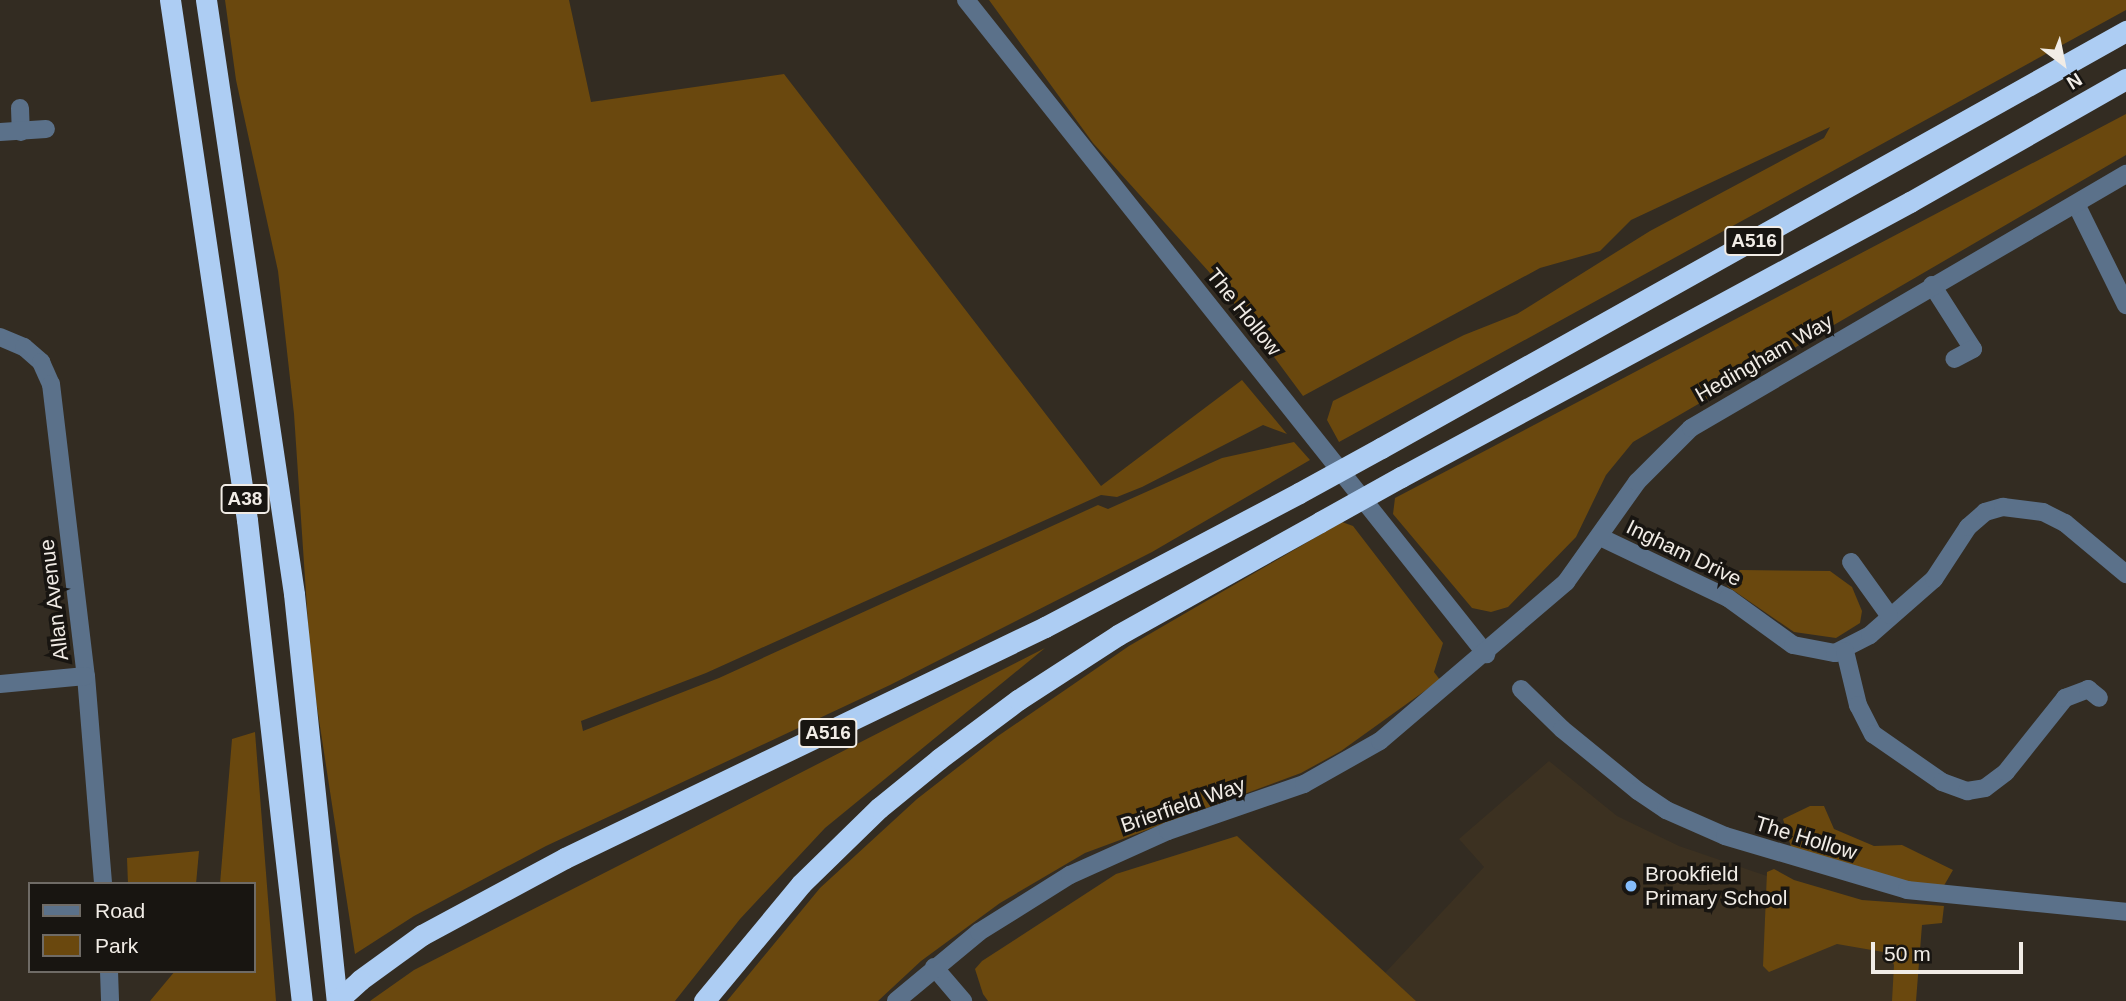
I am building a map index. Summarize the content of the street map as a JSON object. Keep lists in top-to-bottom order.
{
  "streets": {
    "highway": ["A516", "A38"],
    "street": [
      "The Hollow",
      "Hedingham Way",
      "Ingham Drive",
      "Allan Avenue",
      "Brierfield Way"
    ]
  },
  "crossings": [
    ["A516", "A38"],
    ["The Hollow", "Hedingham Way"],
    ["The Hollow", "Brierfield Way"],
    ["Hedingham Way", "Ingham Drive"],
    ["Hedingham Way", "Brierfield Way"]
  ],
  "places": ["Brookfield Primary School"],
  "legend": ["Road", "Park"],
  "scale_bar": "50 m",
  "north": "bottom right"
}
